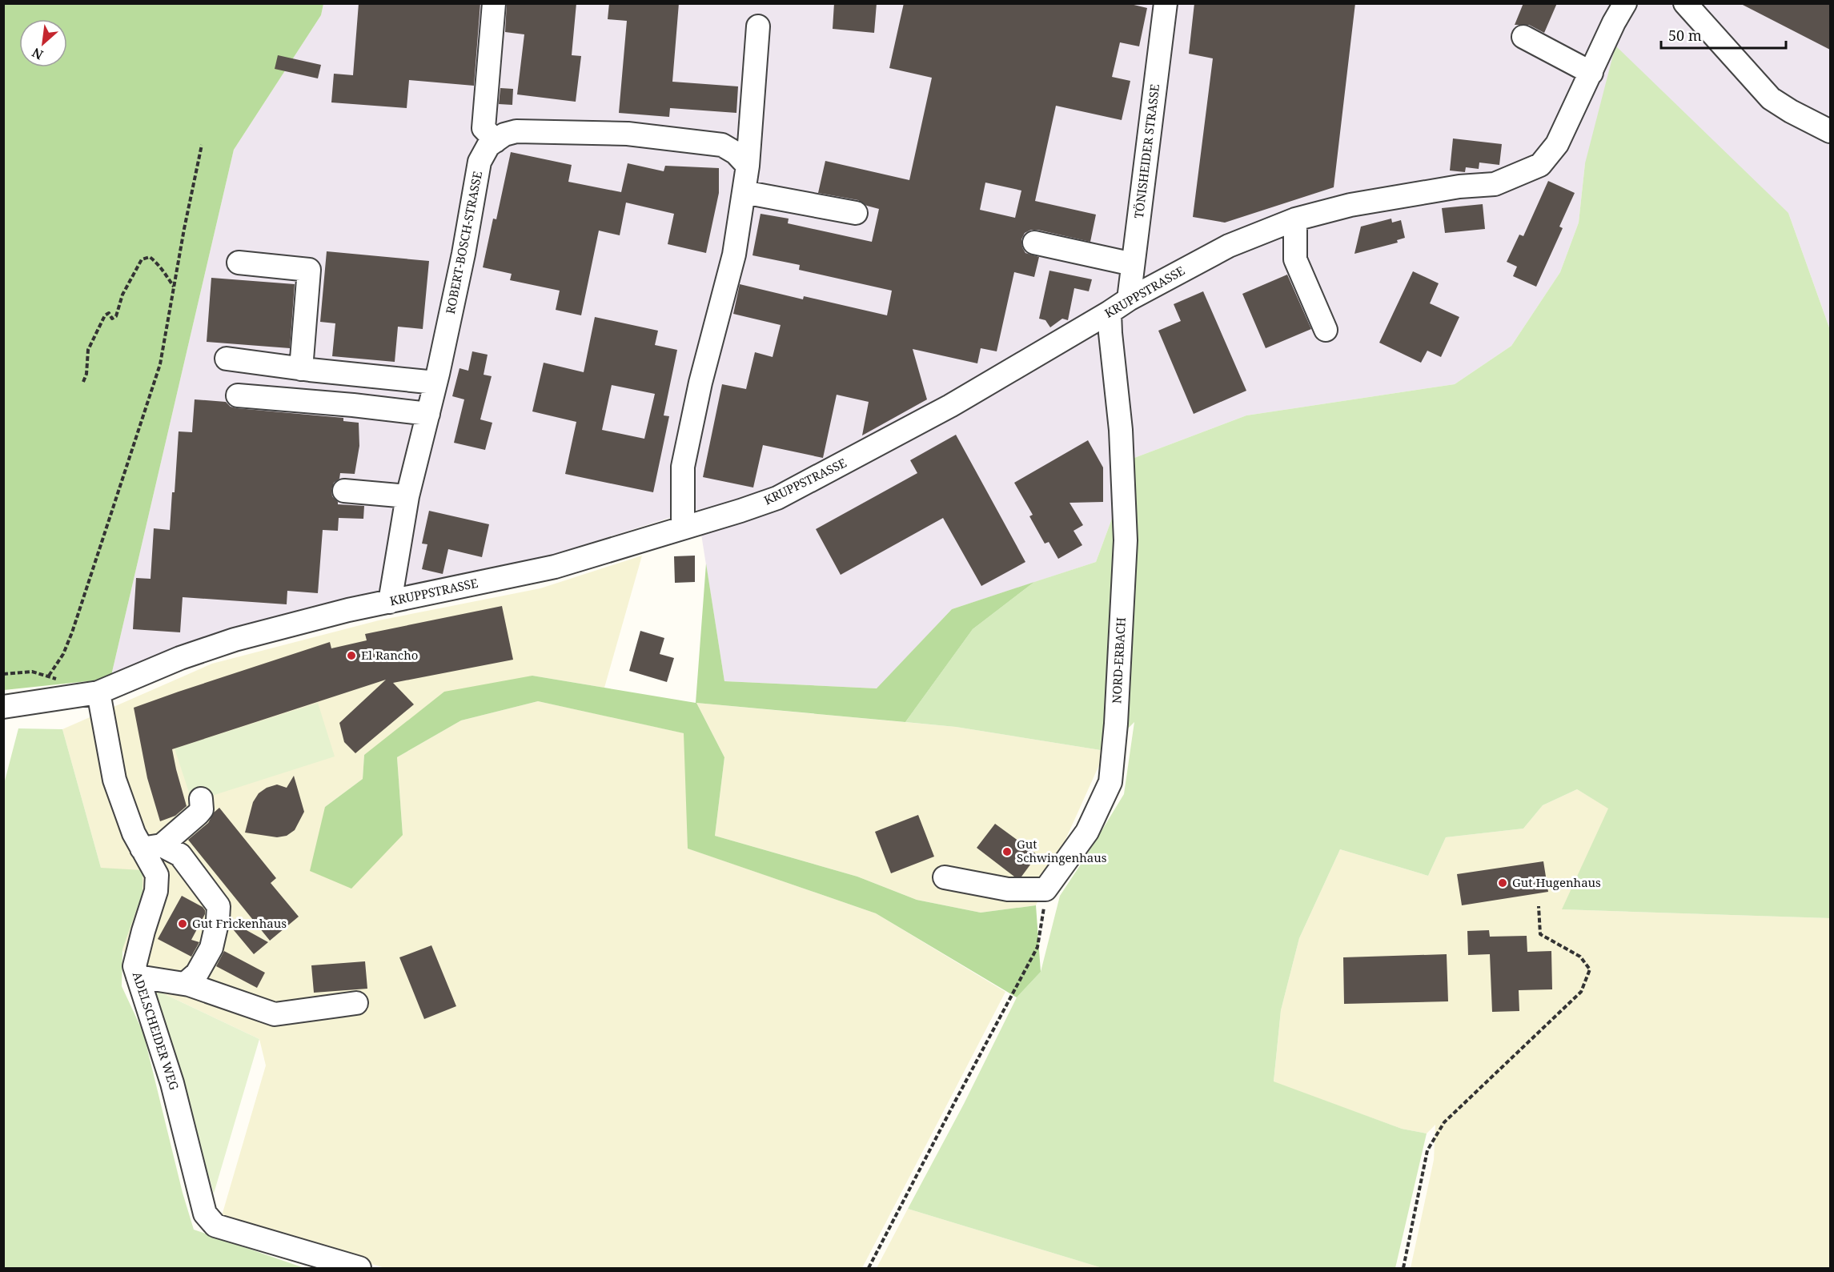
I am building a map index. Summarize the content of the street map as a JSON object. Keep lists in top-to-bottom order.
{
  "streets": {
    "street": [
      "TÖNISHEIDER STRASSE",
      "ROBERT-BOSCH-STRASSE",
      "KRUPPSTRASSE",
      "NORD-ERBACH",
      "ADELSCHEIDER WEG"
    ]
  },
  "crossings": [
    ["TÖNISHEIDER STRASSE", "KRUPPSTRASSE"],
    ["ROBERT-BOSCH-STRASSE", "KRUPPSTRASSE"],
    ["KRUPPSTRASSE", "NORD-ERBACH"],
    ["KRUPPSTRASSE", "ADELSCHEIDER WEG"]
  ],
  "places": [
    "El Rancho",
    "Gut Schwingenhaus",
    "Gut Hugenhaus",
    "Gut Frickenhaus"
  ],
  "scale_bar": "50 m",
  "north": "bottom left"
}
